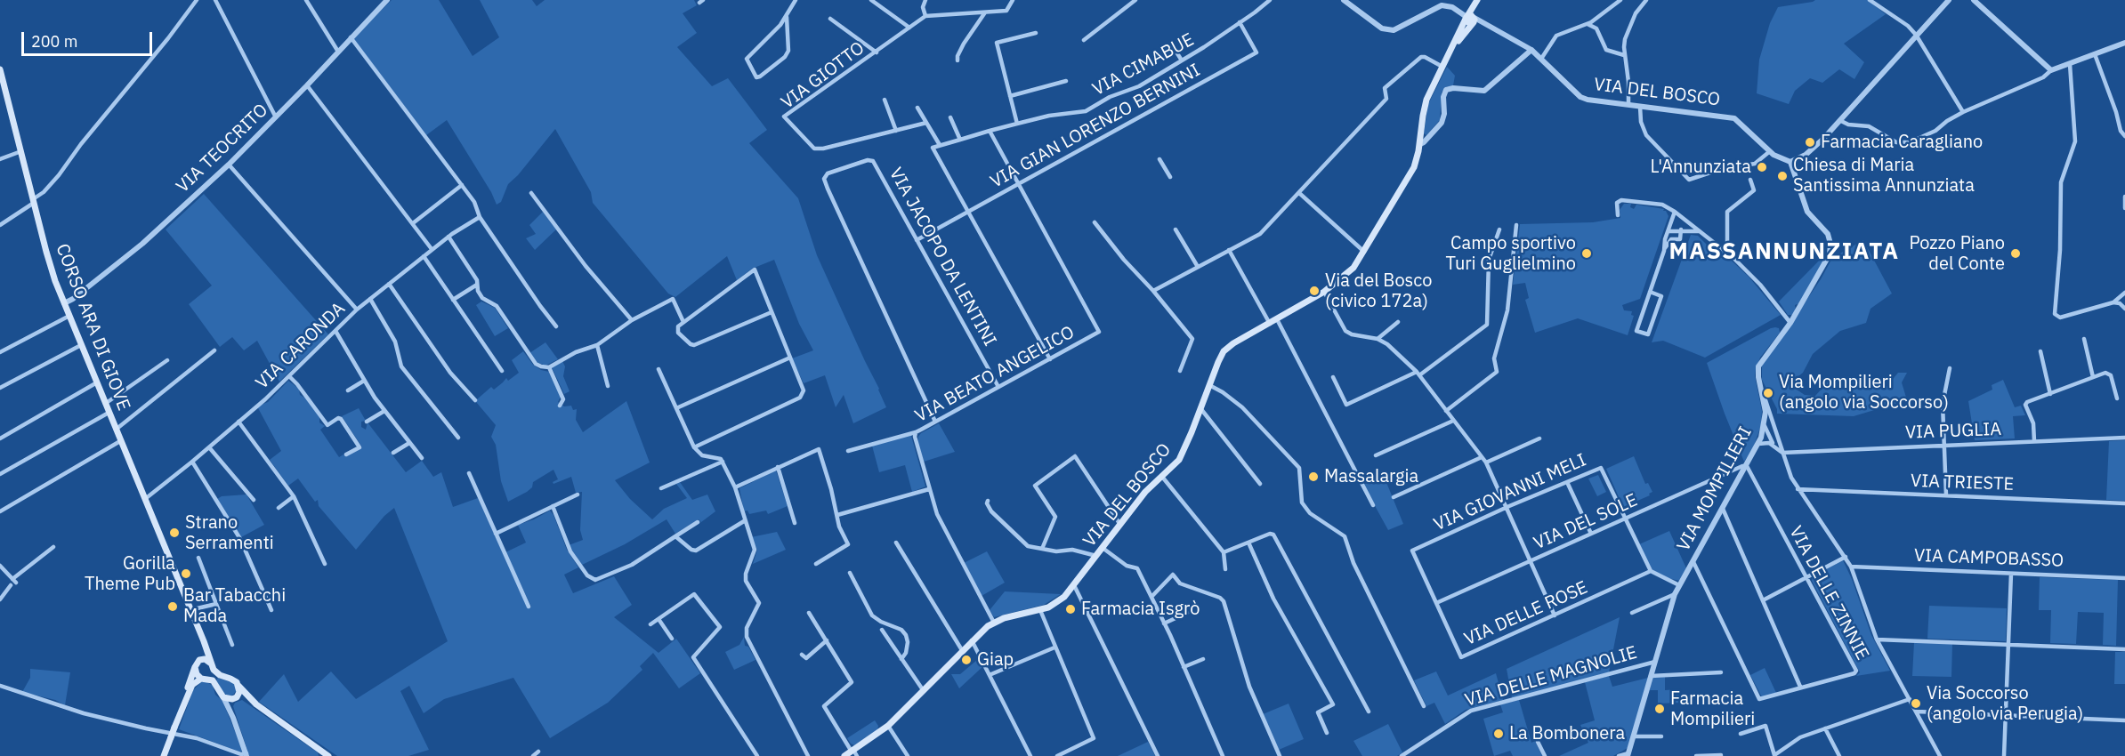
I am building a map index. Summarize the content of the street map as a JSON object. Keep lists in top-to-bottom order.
{
  "streets": {
    "main road": ["VIA DEL BOSCO", "CORSO ARA DI GIOVE"],
    "street": [
      "VIA CIMABUE",
      "VIA GIOTTO",
      "VIA GIAN LORENZO BERNINI",
      "VIA TEOCRITO",
      "VIA JACOPO DA LENTINI",
      "VIA CARONDA",
      "VIA BEATO ANGELICO",
      "VIA PUGLIA",
      "VIA TRIESTE",
      "VIA MOMPILIERI",
      "VIA GIOVANNI MELI",
      "VIA DEL SOLE",
      "VIA CAMPOBASSO",
      "VIA DELLE ZINNIE",
      "VIA DELLE ROSE",
      "VIA DELLE MAGNOLIE"
    ]
  },
  "crossings": [
    ["VIA CIMABUE", "VIA GIAN LORENZO BERNINI"],
    ["VIA DEL BOSCO", "VIA BEATO ANGELICO"],
    ["VIA DEL BOSCO", "VIA MOMPILIERI"],
    ["VIA GIAN LORENZO BERNINI", "VIA JACOPO DA LENTINI"],
    ["VIA GIAN LORENZO BERNINI", "VIA BEATO ANGELICO"],
    ["VIA TEOCRITO", "CORSO ARA DI GIOVE"],
    ["VIA JACOPO DA LENTINI", "VIA BEATO ANGELICO"],
    ["CORSO ARA DI GIOVE", "VIA CARONDA"],
    ["VIA MOMPILIERI", "VIA DEL SOLE"],
    ["VIA MOMPILIERI", "VIA DELLE ZINNIE"],
    ["VIA MOMPILIERI", "VIA DELLE MAGNOLIE"],
    ["VIA GIOVANNI MELI", "VIA DEL SOLE"],
    ["VIA GIOVANNI MELI", "VIA DELLE ROSE"],
    ["VIA DEL SOLE", "VIA DELLE ZINNIE"],
    ["VIA DEL SOLE", "VIA DELLE ROSE"]
  ],
  "districts": ["MASSANNUNZIATA"],
  "places": [
    "Farmacia Caragliano",
    "L'Annunziata",
    "Chiesa di Maria Santissima Annunziata",
    "Campo sportivo Turi Guglielmino",
    "Pozzo Piano del Conte",
    "Via del Bosco (civico 172a)",
    "Via Mompilieri (angolo via Soccorso)",
    "Massalargia",
    "Strano Serramenti",
    "Gorilla Theme Pub",
    "Bar Tabacchi Mada",
    "Farmacia Isgrò",
    "Giap",
    "Via Soccorso (angolo via Perugia)",
    "Farmacia Mompilieri",
    "La Bombonera"
  ],
  "scale_bar": "200 m"
}
